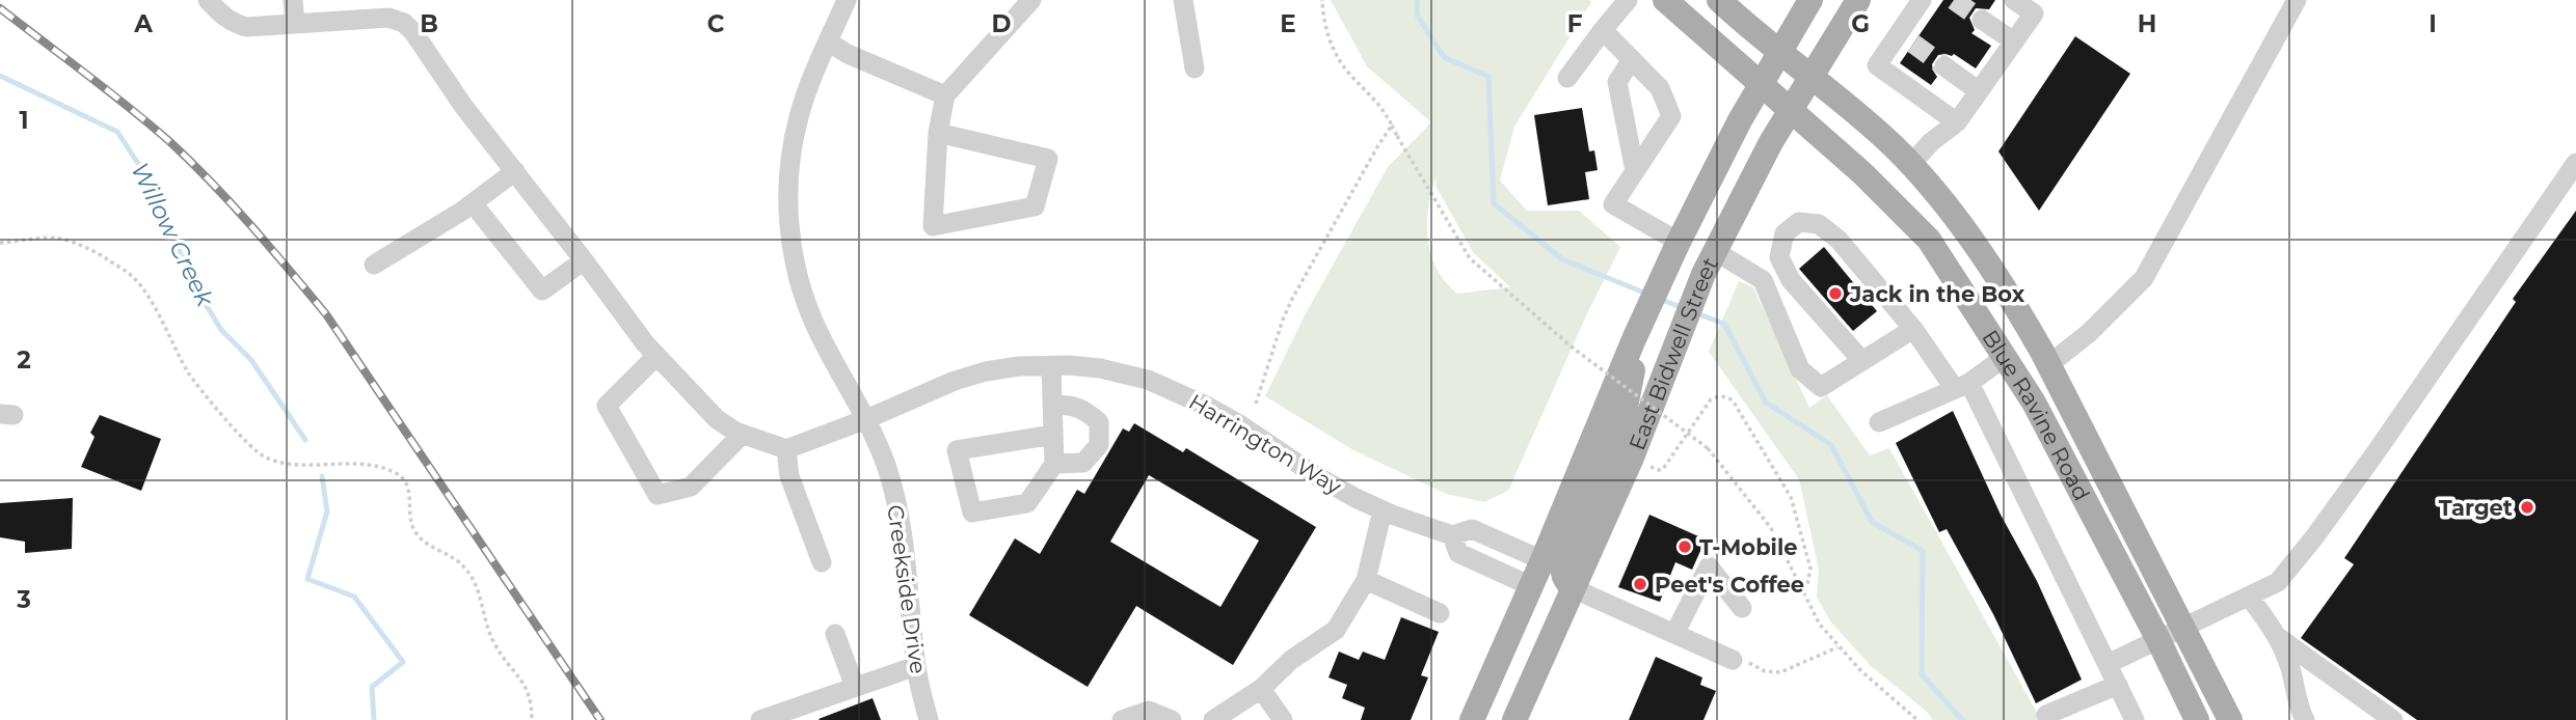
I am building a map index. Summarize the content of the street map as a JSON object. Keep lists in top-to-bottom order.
{
  "streets": {
    "main road": ["East Bidwell Street", "Blue Ravine Road"],
    "street": ["Harrington Way", "Creekside Drive"]
  },
  "crossings": [
    ["East Bidwell Street", "Blue Ravine Road"],
    ["East Bidwell Street", "Harrington Way"],
    ["Harrington Way", "Creekside Drive"]
  ],
  "water": ["Willow Creek"],
  "places": [
    "Jack in the Box",
    "Target",
    "T-Mobile",
    "Peet's Coffee"
  ],
  "grid": {
    "columns": [
      "A",
      "B",
      "C",
      "D",
      "E",
      "F",
      "G",
      "H",
      "I"
    ],
    "rows": ["1", "2", "3"]
  }
}
